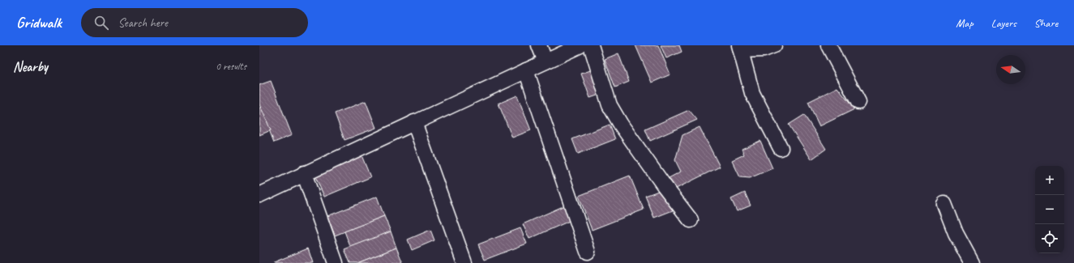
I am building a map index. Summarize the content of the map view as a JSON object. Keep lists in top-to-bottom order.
{
  "north": "left",
  "page": {
    "header": "Gridwalk",
    "search": "Search here",
    "nav": ["Map", "Layers", "Share"],
    "heading": ["Nearby", "0 results"],
    "map_buttons": ["+", "−"]
  }
}
